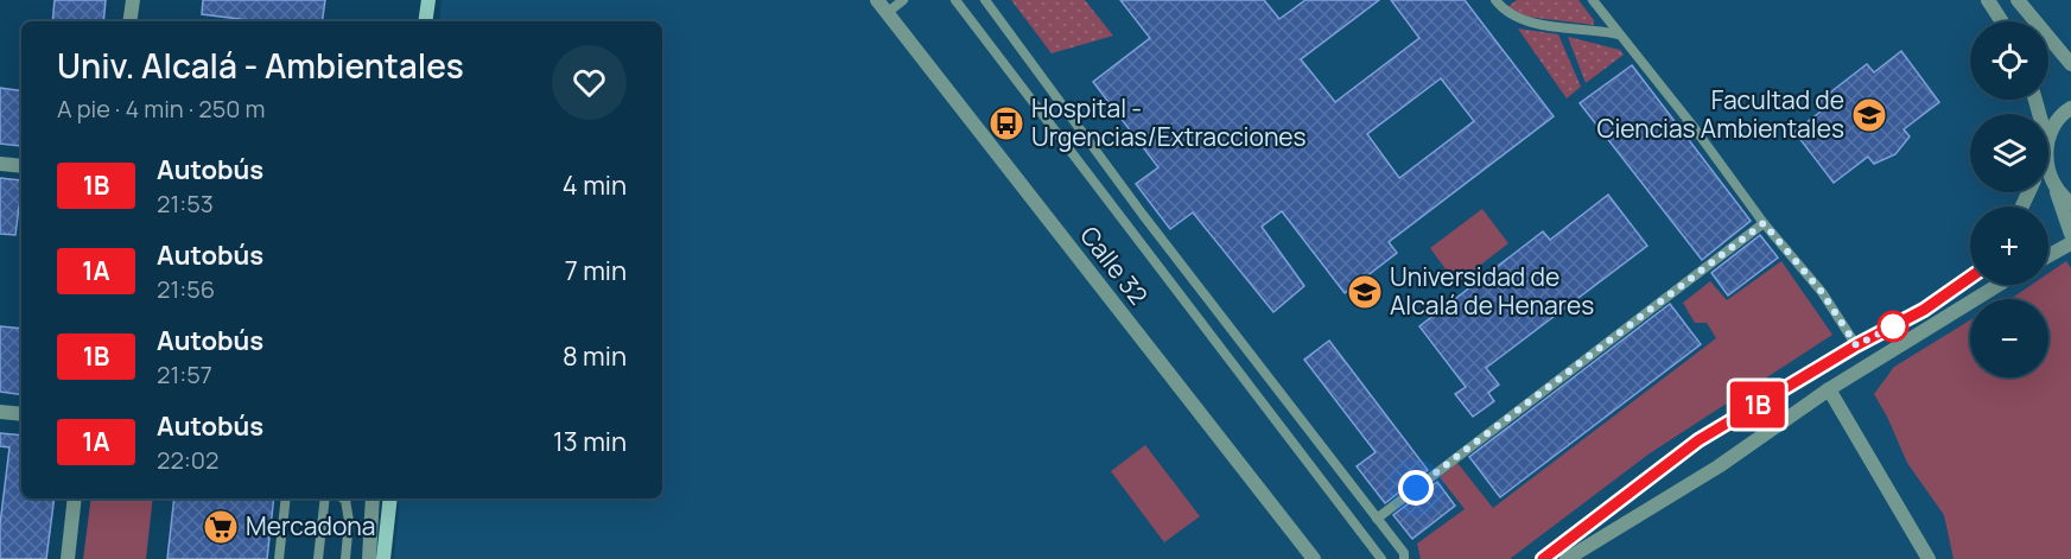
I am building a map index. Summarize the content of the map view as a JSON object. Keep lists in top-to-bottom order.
{
  "streets": {
    "street": ["Calle 32"]
  },
  "places": {
    "school or university": ["Facultad de Ciencias Ambientales", "Universidad de Alcalá de Henares"],
    "bus stop": ["Hospital - Urgencias/Extracciones"],
    "supermarket": ["Mercadona"]
  },
  "lines": ["bus line 1B"],
  "page": {
    "on_map": "1B",
    "map_buttons": ["+", "−"],
    "heading": ["Univ. Alcalá - Ambientales", "A pie · 4 min · 250 m"],
    "list": [
      {
        "mark": "1B",
        "name": "Autobús",
        "note": "21:53",
        "value": "4 min"
      },
      {
        "mark": "1A",
        "name": "Autobús",
        "note": "21:56",
        "value": "7 min"
      },
      {
        "mark": "1B",
        "name": "Autobús",
        "note": "21:57",
        "value": "8 min"
      },
      {
        "mark": "1A",
        "name": "Autobús",
        "note": "22:02",
        "value": "13 min"
      }
    ]
  }
}
